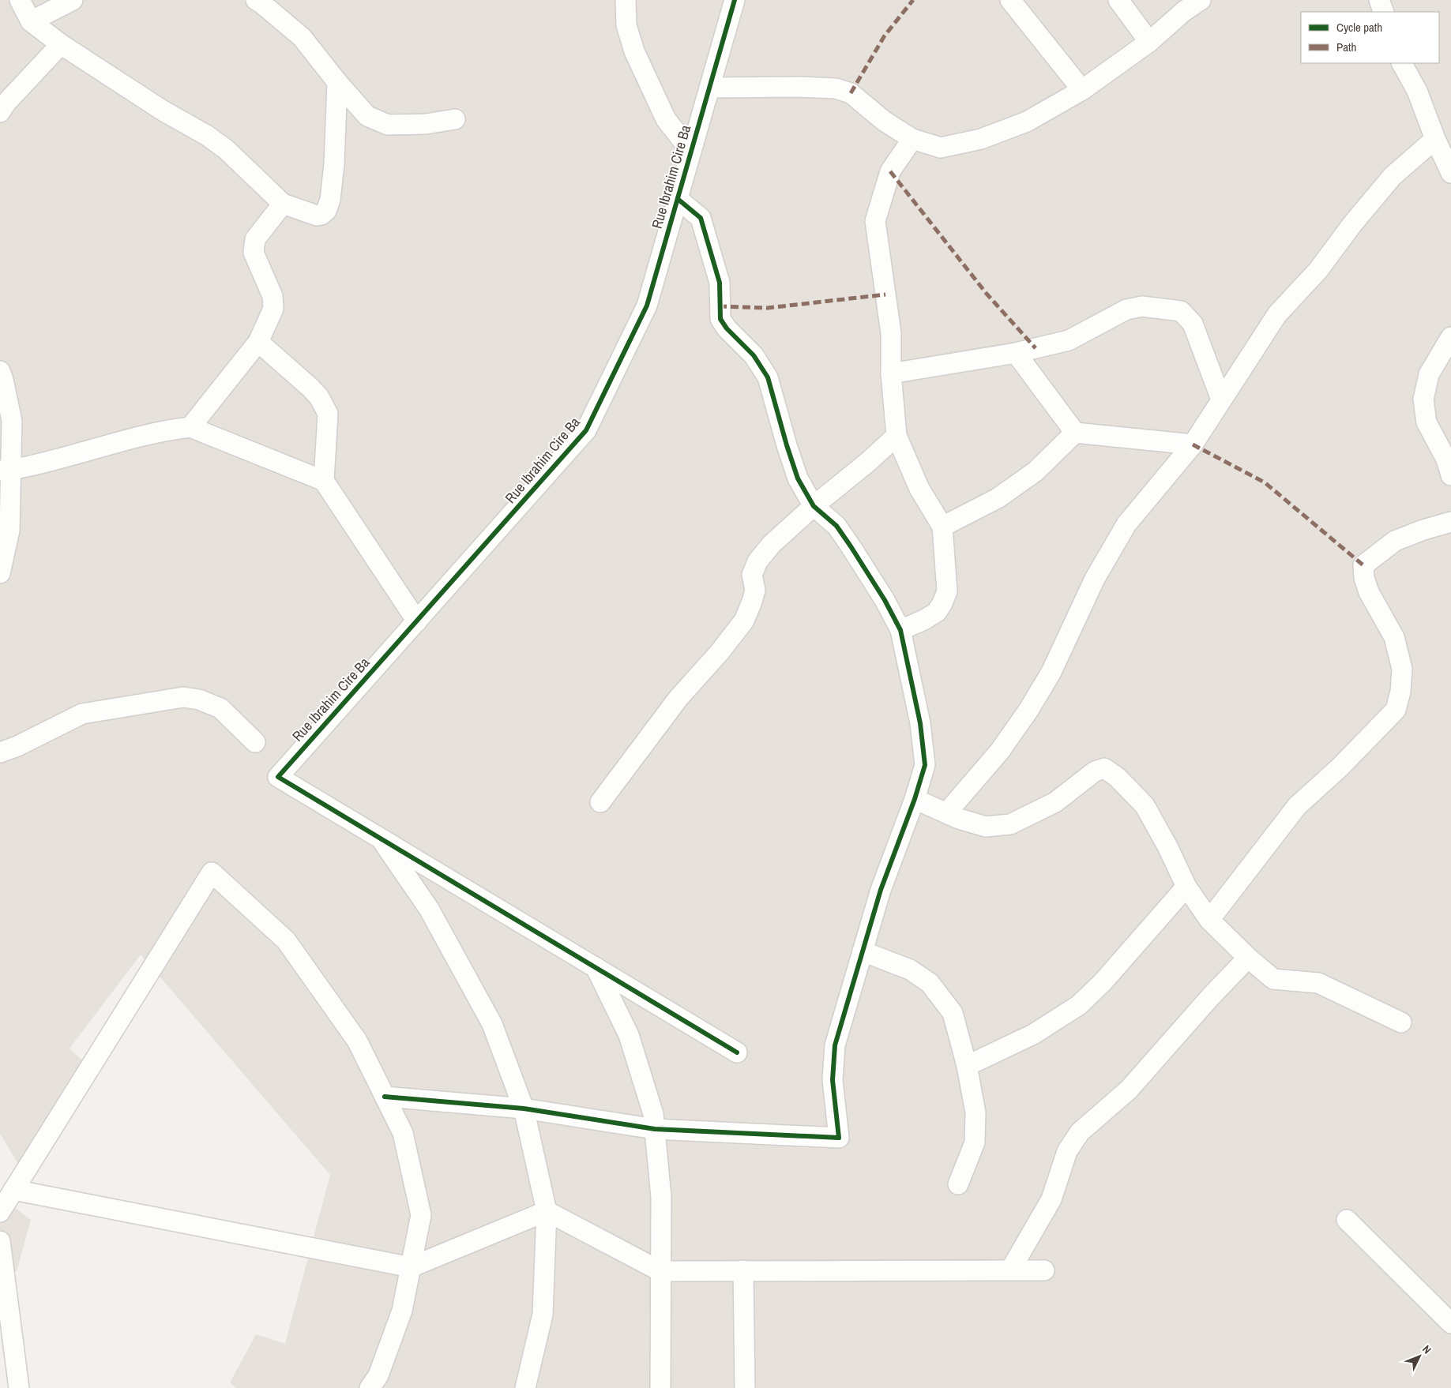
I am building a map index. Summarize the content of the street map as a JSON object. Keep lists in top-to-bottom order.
{
  "streets": {
    "street": ["Rue Ibrahim Cire Ba"]
  },
  "legend": ["Cycle path", "Path"],
  "north": "top right"
}
